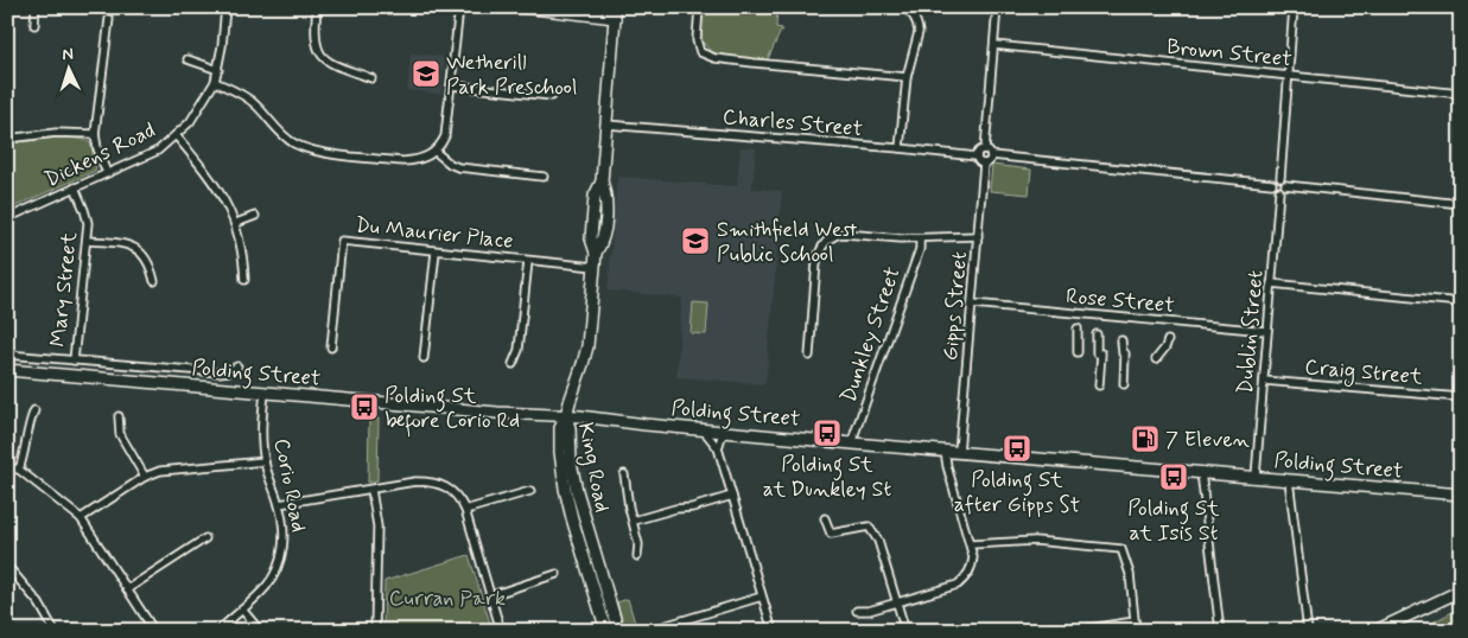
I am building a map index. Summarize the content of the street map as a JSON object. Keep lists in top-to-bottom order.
{
  "streets": {
    "main road": ["Polding Street", "King Road"],
    "street": [
      "Brown Street",
      "Charles Street",
      "Dickens Road",
      "Du Maurier Place",
      "Mary Street",
      "Rose Street",
      "Gipps Street",
      "Dublin Street",
      "Dunkley Street",
      "Craig Street",
      "Corio Road"
    ]
  },
  "crossings": [
    ["Charles Street", "Gipps Street"],
    ["Dickens Road", "Mary Street"],
    ["Rose Street", "Gipps Street"],
    ["Rose Street", "Dublin Street"],
    ["Gipps Street", "Polding Street"],
    ["Dublin Street", "Craig Street"],
    ["Dublin Street", "Polding Street"],
    ["Dunkley Street", "Polding Street"],
    ["Polding Street", "King Road"],
    ["Polding Street", "Corio Road"]
  ],
  "parks": ["Curran Park"],
  "places": {
    "school or university": ["Wetherill Park Preschool", "Smithfield West Public School"],
    "bus stop": [
      "Polding St before Corio Rd",
      "Polding St at Dunkley St",
      "Polding St after Gipps St",
      "Polding St at Isis St"
    ],
    "fuel station": ["7 Eleven"]
  },
  "north": "top"
}
